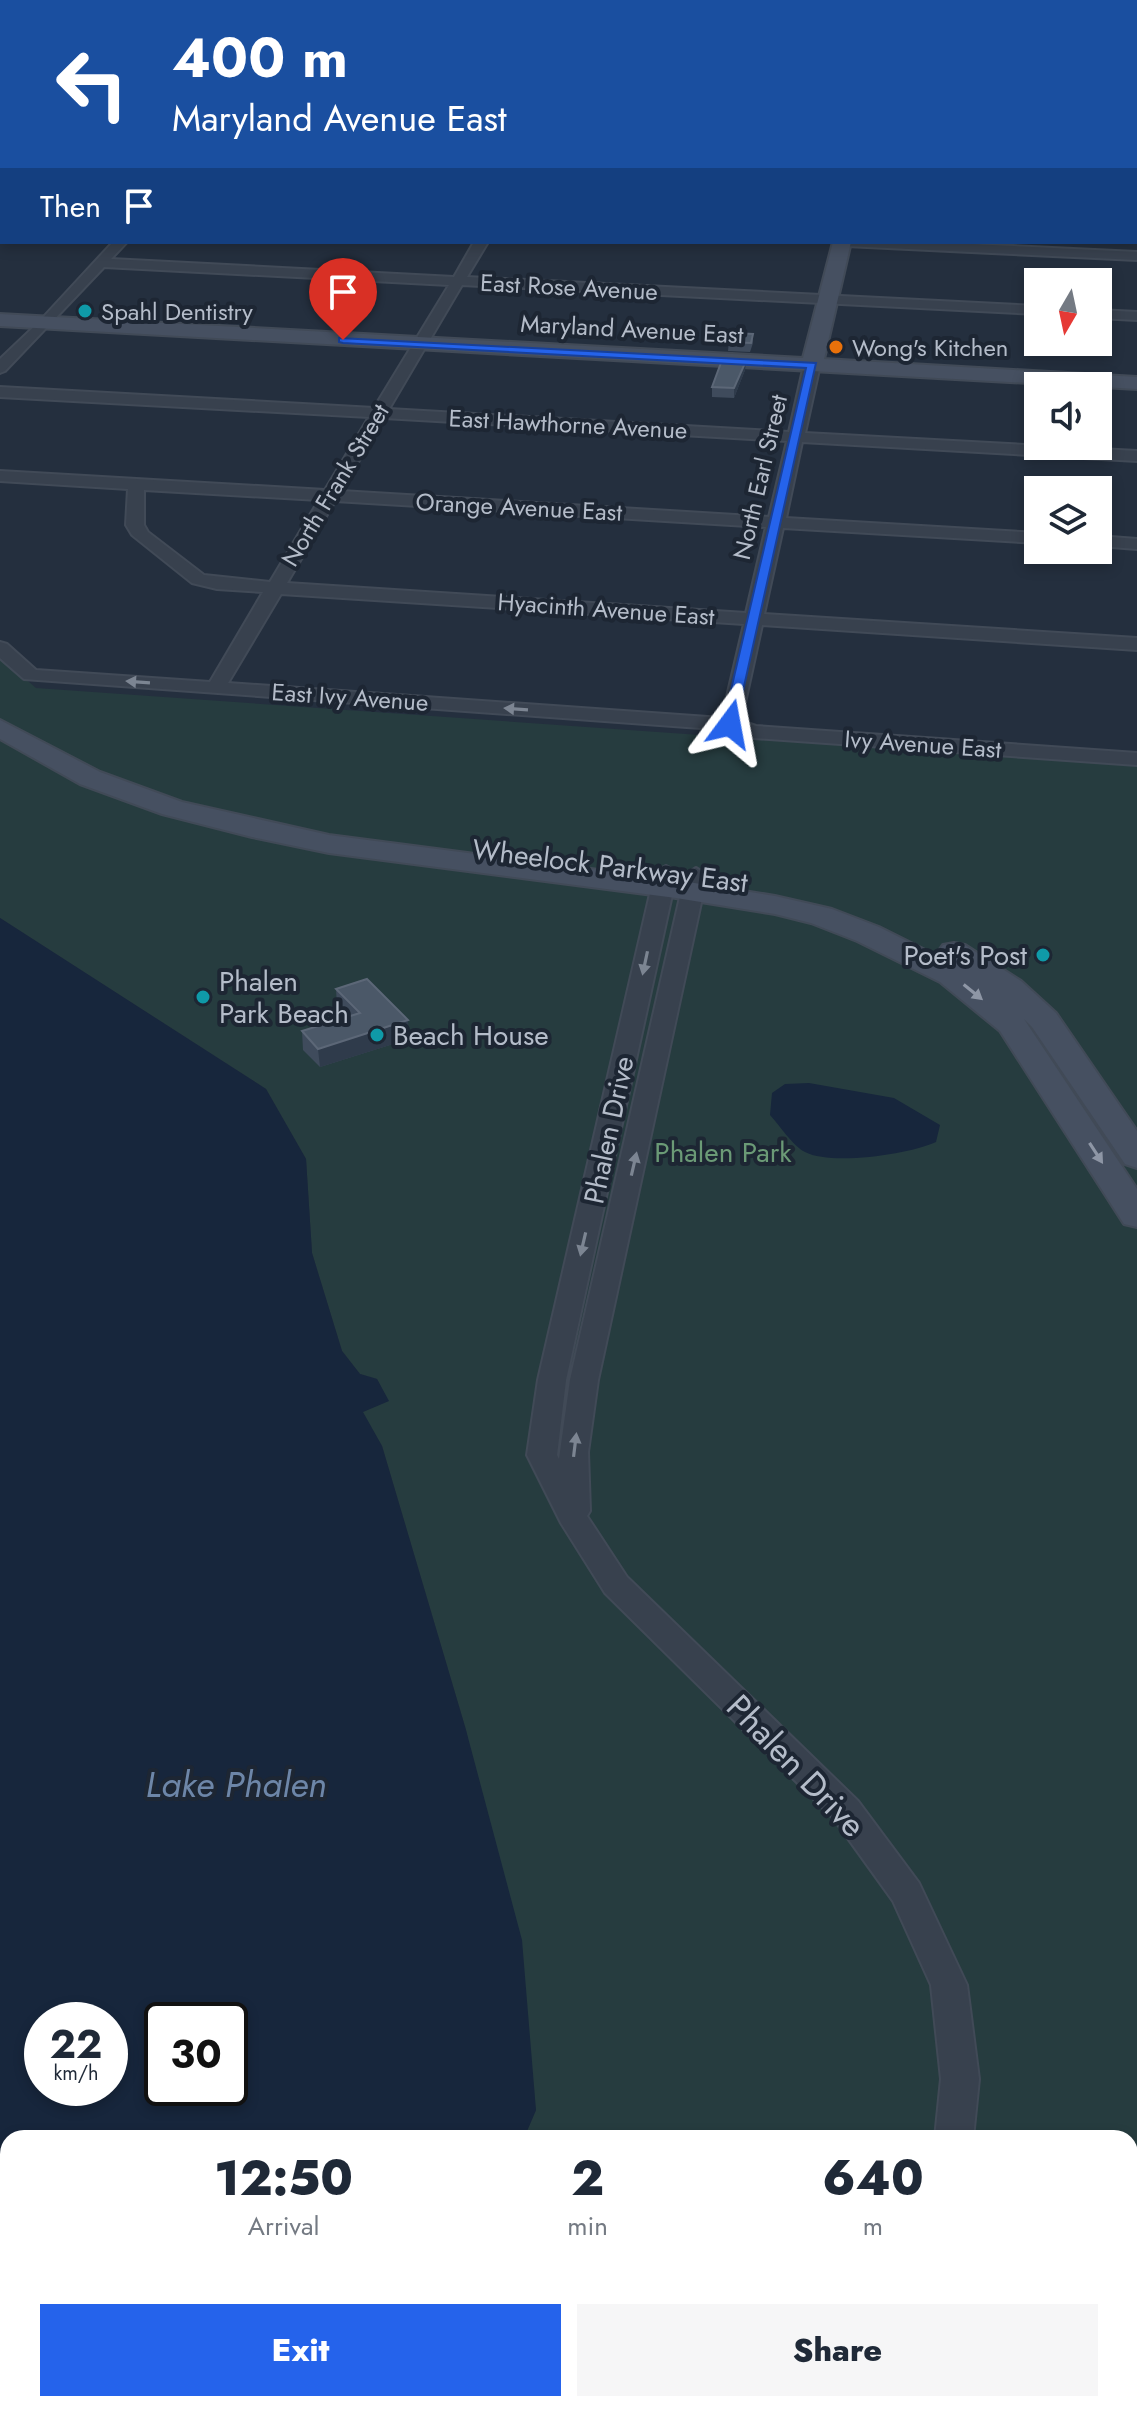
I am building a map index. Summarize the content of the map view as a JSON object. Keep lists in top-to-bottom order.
{
  "streets": {
    "street": [
      "East Rose Avenue",
      "Maryland Avenue East",
      "East Hawthorne Avenue",
      "North Earl Street",
      "North Frank Street",
      "Orange Avenue East",
      "Hyacinth Avenue East",
      "East Ivy Avenue",
      "Ivy Avenue East",
      "Wheelock Parkway East",
      "Phalen Drive"
    ]
  },
  "crossings": [
    ["East Rose Avenue", "North Earl Street"],
    ["East Rose Avenue", "North Frank Street"],
    ["Maryland Avenue East", "North Earl Street"],
    ["Maryland Avenue East", "North Frank Street"],
    ["East Hawthorne Avenue", "North Earl Street"],
    ["East Hawthorne Avenue", "North Frank Street"],
    ["North Earl Street", "Orange Avenue East"],
    ["North Earl Street", "Hyacinth Avenue East"],
    ["North Earl Street", "East Ivy Avenue"],
    ["North Earl Street", "Ivy Avenue East"],
    ["North Frank Street", "Orange Avenue East"],
    ["North Frank Street", "Hyacinth Avenue East"],
    ["North Frank Street", "East Ivy Avenue"],
    ["Orange Avenue East", "Hyacinth Avenue East"],
    ["East Ivy Avenue", "Ivy Avenue East"],
    ["Wheelock Parkway East", "Phalen Drive"]
  ],
  "one_way": ["East Ivy Avenue"],
  "water": ["Lake Phalen"],
  "parks": ["Phalen Park"],
  "places": [
    "Spahl Dentistry",
    "Wong's Kitchen",
    "Poet's Post",
    "Phalen Park Beach",
    "Beach House"
  ],
  "north": "bottom",
  "page": {
    "turn": ["400 m", "Maryland Avenue East"],
    "then": "Then",
    "speed": "22 km/h",
    "limit": "30",
    "eta": [
      "12:50",
      "Arrival",
      "2",
      "min",
      "640",
      "m"
    ],
    "buttons": ["Exit", "Share"]
  }
}
